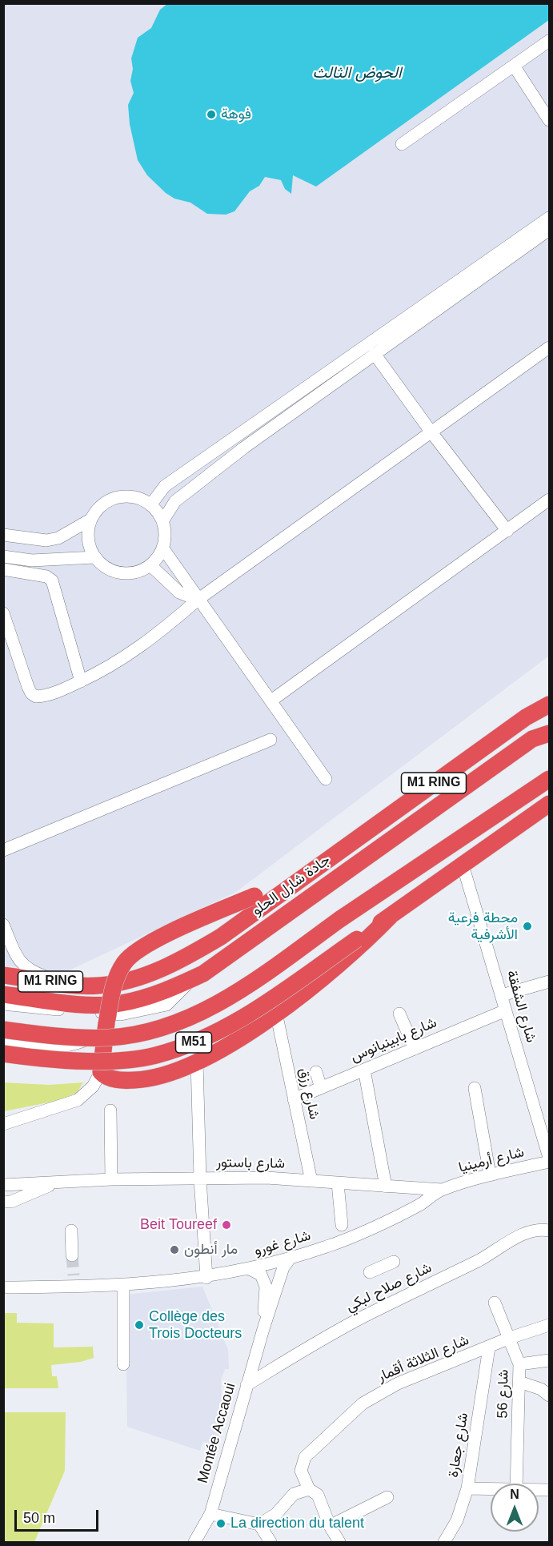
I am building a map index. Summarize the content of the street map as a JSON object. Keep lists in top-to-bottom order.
{
  "streets": {
    "highway": ["M1 RING", "جادة شارل الحلو", "M51"],
    "street": [
      "شارع الشفقة",
      "شارع بابينيانوس",
      "شارع رزق",
      "شارع أرمينيا",
      "شارع باستور",
      "شارع غورو",
      "شارع صلاح لبكي",
      "شارع الثلاثة أقمار",
      "شارع 56",
      "Montée Accaoui",
      "شارع جعارة"
    ]
  },
  "crossings": [
    ["شارع الشفقة", "شارع بابينيانوس"],
    ["شارع الشفقة", "M51"],
    ["شارع بابينيانوس", "شارع رزق"],
    ["شارع رزق", "شارع باستور"],
    ["شارع أرمينيا", "شارع باستور"],
    ["شارع أرمينيا", "شارع غورو"],
    ["شارع باستور", "شارع غورو"],
    ["شارع غورو", "Montée Accaoui"],
    ["شارع صلاح لبكي", "Montée Accaoui"],
    ["شارع الثلاثة أقمار", "شارع 56"],
    ["شارع الثلاثة أقمار", "شارع جعارة"]
  ],
  "water": ["الحوض الثالث"],
  "places": [
    "فوهة",
    "محطة فرعية الأشرفية",
    "Beit Toureef",
    "مار أنطون",
    "Collège des Trois Docteurs",
    "La direction du talent"
  ],
  "scale_bar": "50 m",
  "north": "top"
}
